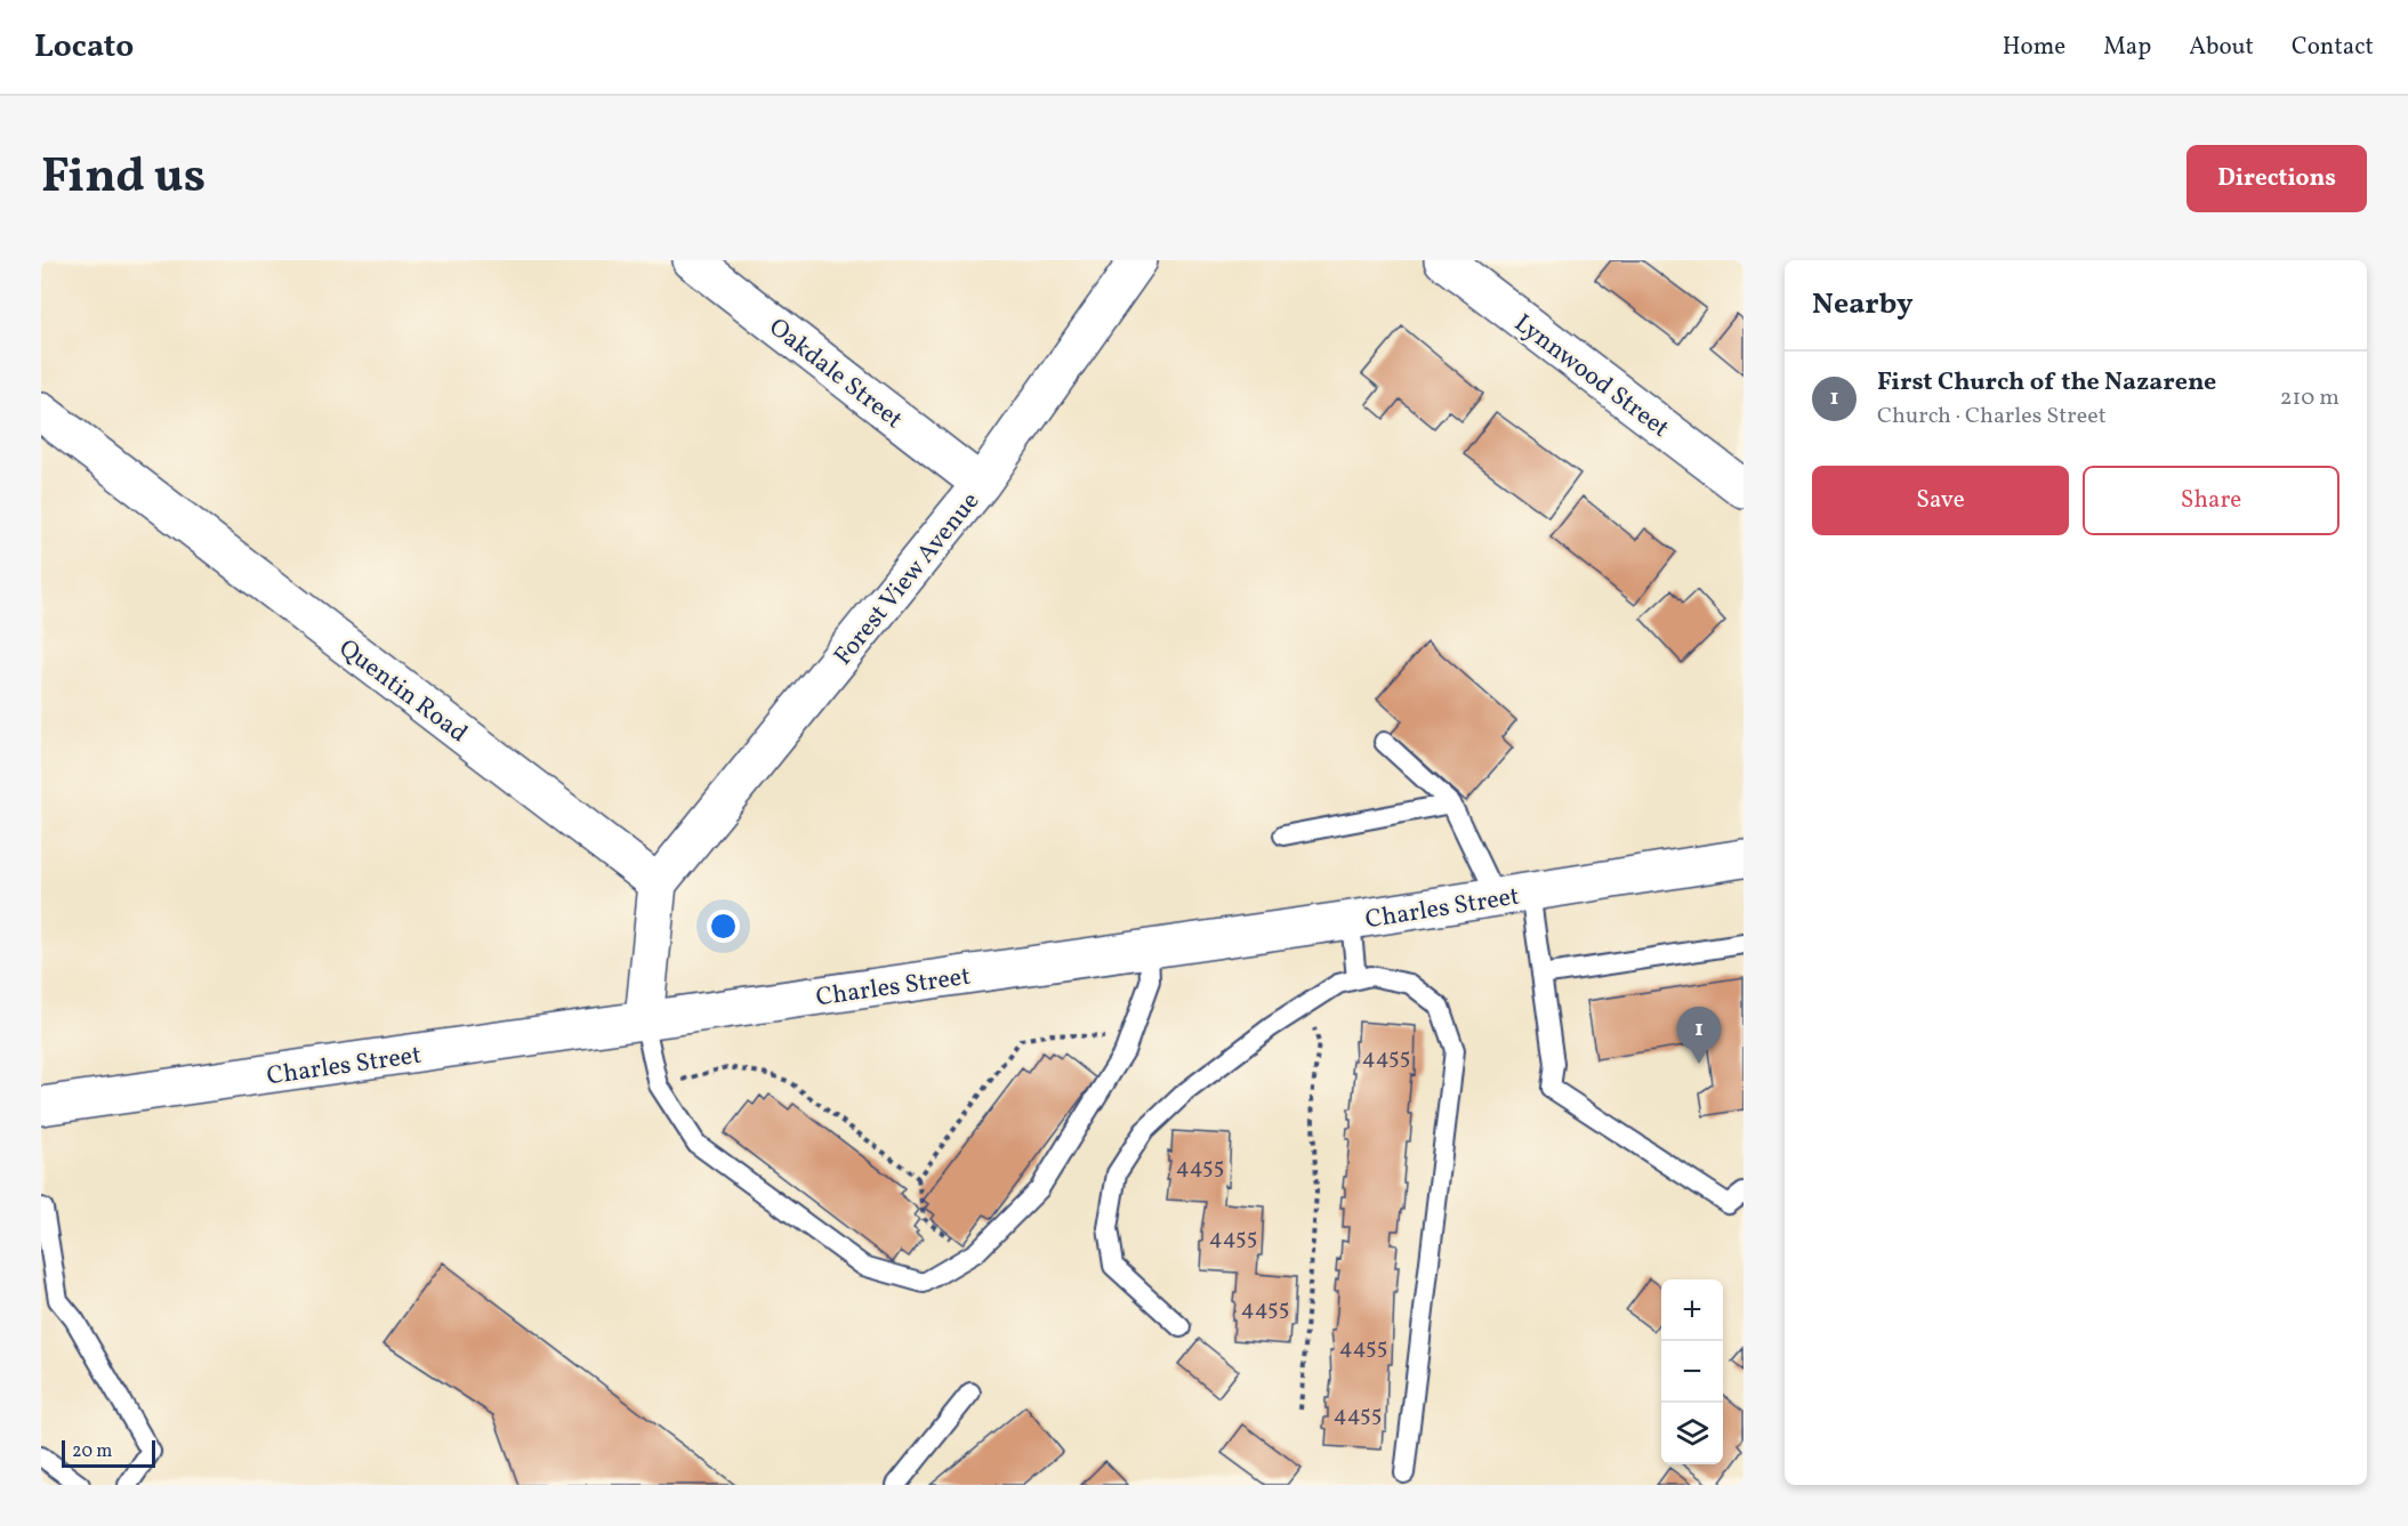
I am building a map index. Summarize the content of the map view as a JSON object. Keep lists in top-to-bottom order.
{
  "streets": {
    "street": [
      "Oakdale Street",
      "Lynnwood Street",
      "Forest View Avenue",
      "Quentin Road",
      "Charles Street"
    ]
  },
  "crossings": [
    ["Oakdale Street", "Forest View Avenue"],
    ["Forest View Avenue", "Quentin Road"]
  ],
  "house_numbers": [
    "4455",
    "4455",
    "4455",
    "4455",
    "4455",
    "4455"
  ],
  "scale_bar": "20 m",
  "page": {
    "header": "Locato",
    "nav": [
      "Home",
      "Map",
      "About",
      "Contact"
    ],
    "title": "Find us",
    "buttons": [
      "Directions",
      ["Save", "Share"]
    ],
    "heading": "Nearby",
    "list": [
      {
        "mark": "1",
        "name": "First Church of the Nazarene",
        "note": "Church · Charles Street",
        "value": "210 m"
      }
    ],
    "pins": "1",
    "map_buttons": ["+", "−"],
    "scale": "20 m"
  }
}
